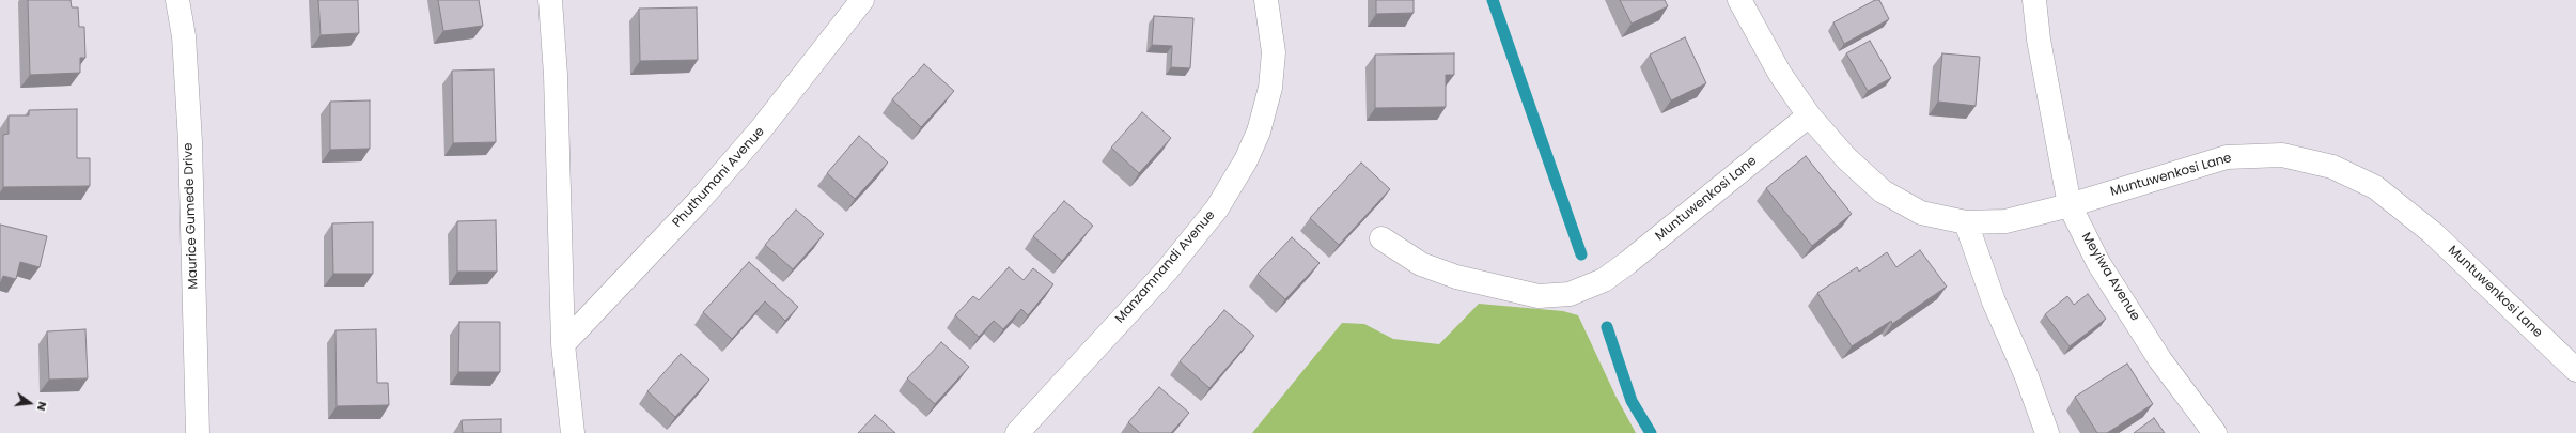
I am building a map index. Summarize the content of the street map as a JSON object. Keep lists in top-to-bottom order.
{
  "streets": {
    "street": [
      "Muntuwenkosi Lane",
      "Phuthumani Avenue",
      "Maurice Gumede Drive",
      "Manzamnandi Avenue",
      "Meyiwa Avenue"
    ]
  },
  "crossings": [
    ["Muntuwenkosi Lane", "Meyiwa Avenue"]
  ],
  "north": "right"
}
